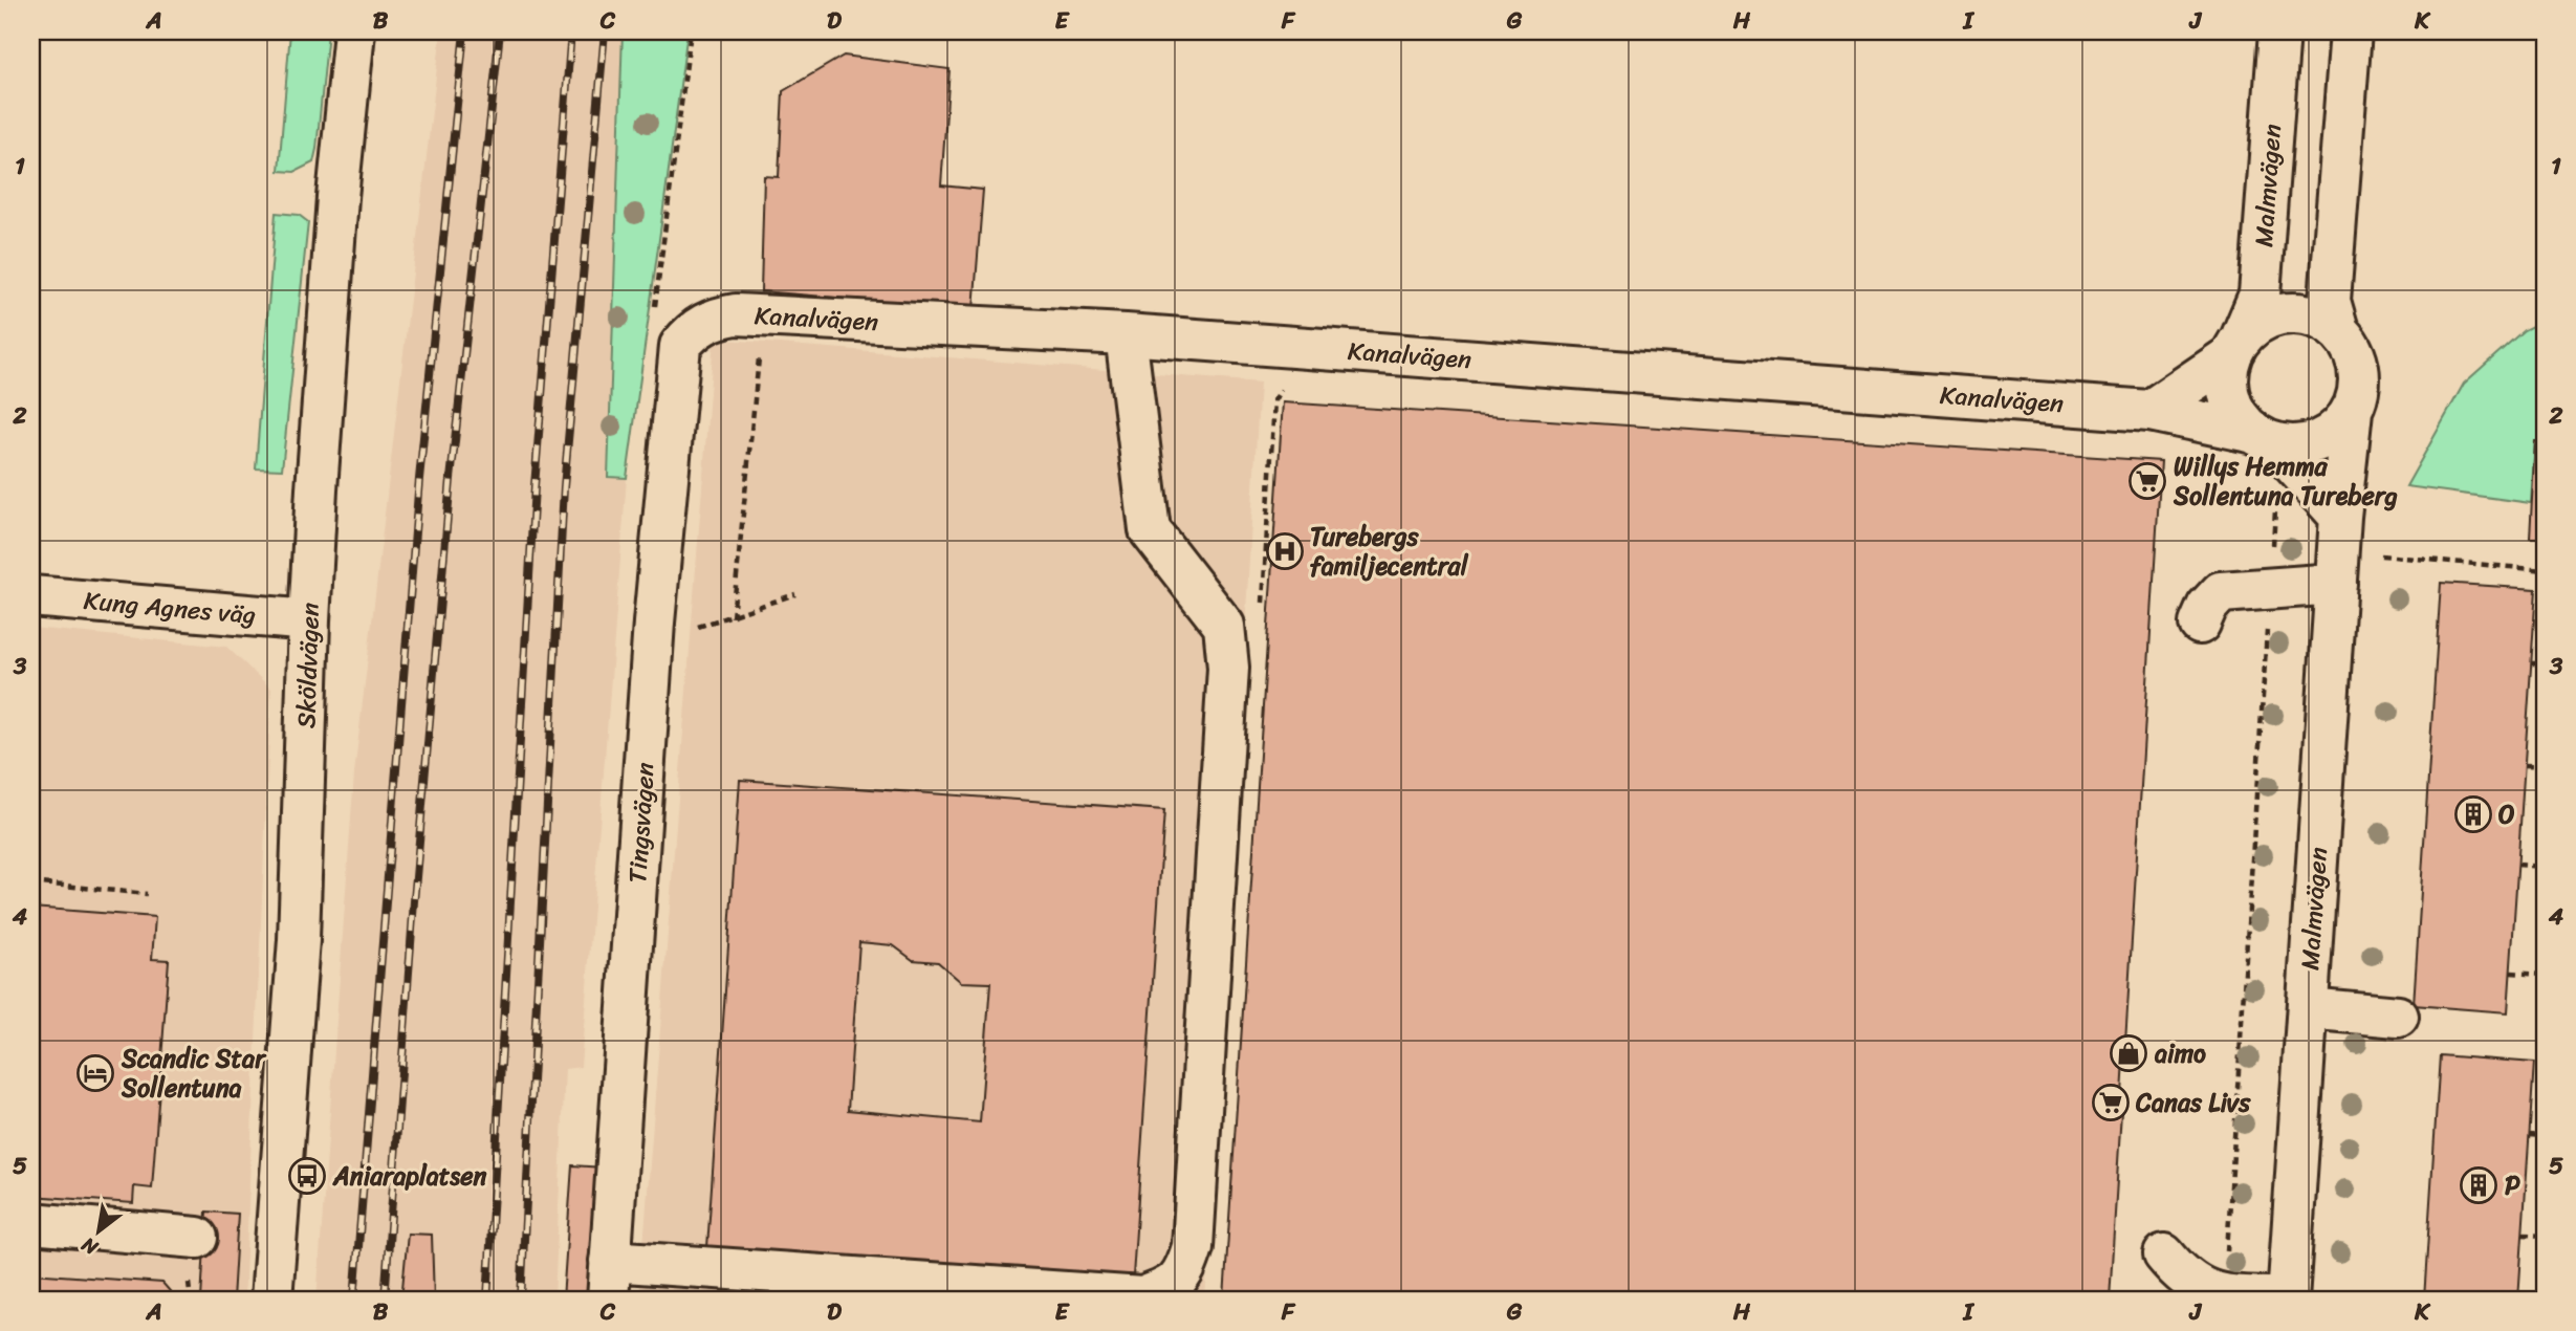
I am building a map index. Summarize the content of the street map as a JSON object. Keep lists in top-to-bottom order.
{
  "streets": {
    "street": [
      "Malmvägen",
      "Kanalvägen",
      "Kung Agnes väg",
      "Sköldvägen",
      "Tingsvägen"
    ]
  },
  "crossings": [
    ["Malmvägen", "Kanalvägen"],
    ["Kanalvägen", "Tingsvägen"],
    ["Kung Agnes väg", "Sköldvägen"]
  ],
  "places": {
    "supermarket": ["Willys Hemma Sollentuna Tureberg", "Canas Livs"],
    "hospital": ["Turebergs familjecentral"],
    "building": ["O", "P"],
    "shop": ["aimo"],
    "hotel": ["Scandic Star Sollentuna"],
    "bus stop": ["Aniaraplatsen"]
  },
  "north": "bottom left",
  "grid": {
    "columns": [
      "A",
      "B",
      "C",
      "D",
      "E",
      "F",
      "G",
      "H",
      "I",
      "J",
      "K"
    ],
    "rows": [
      "1",
      "2",
      "3",
      "4",
      "5"
    ]
  }
}
